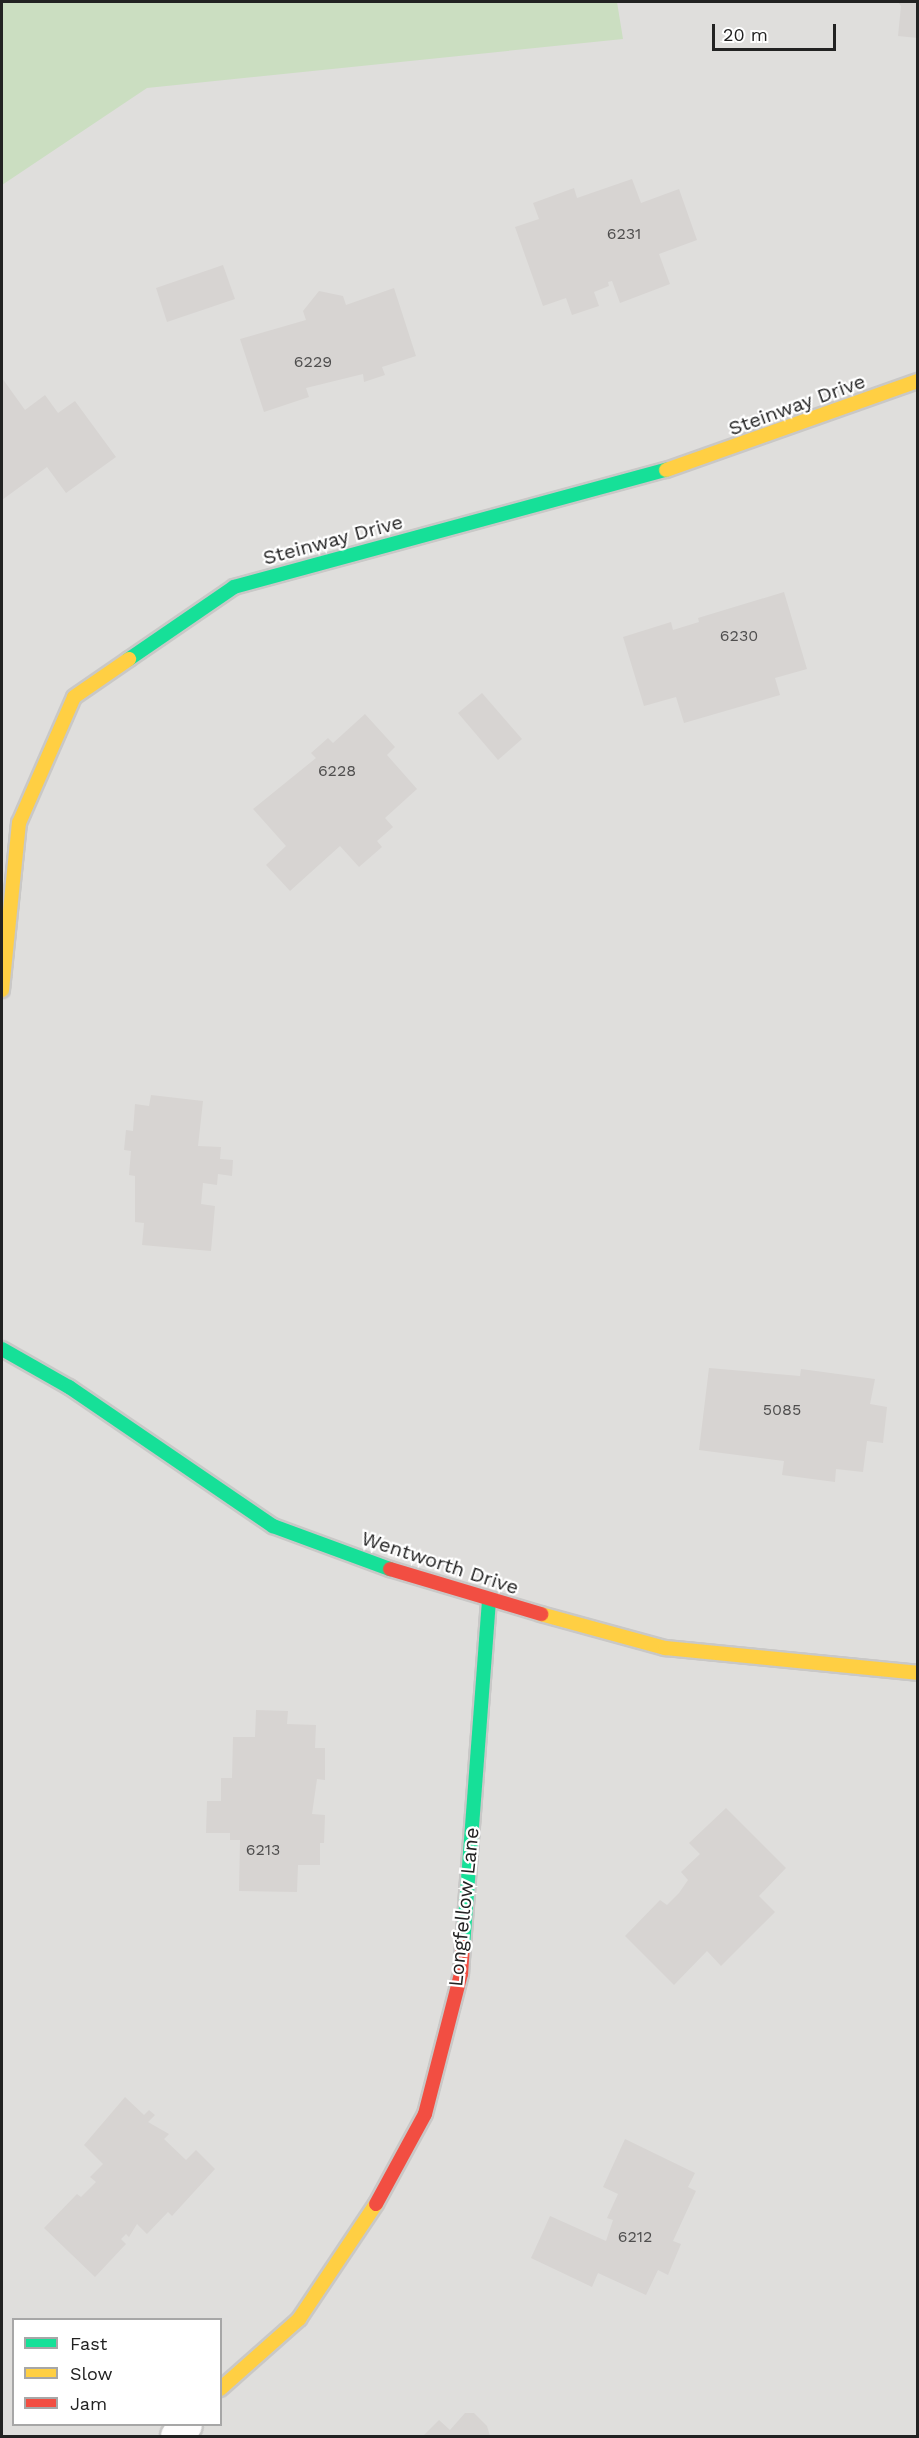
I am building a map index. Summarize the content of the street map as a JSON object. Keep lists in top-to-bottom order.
{
  "streets": {
    "street": ["Steinway Drive", "Wentworth Drive", "Longfellow Lane"]
  },
  "crossings": [
    ["Wentworth Drive", "Longfellow Lane"]
  ],
  "house_numbers": [
    "6231",
    "6229",
    "6230",
    "6228",
    "5085",
    "6213",
    "6212"
  ],
  "legend": ["Fast", "Slow", "Jam"],
  "scale_bar": "20 m"
}
